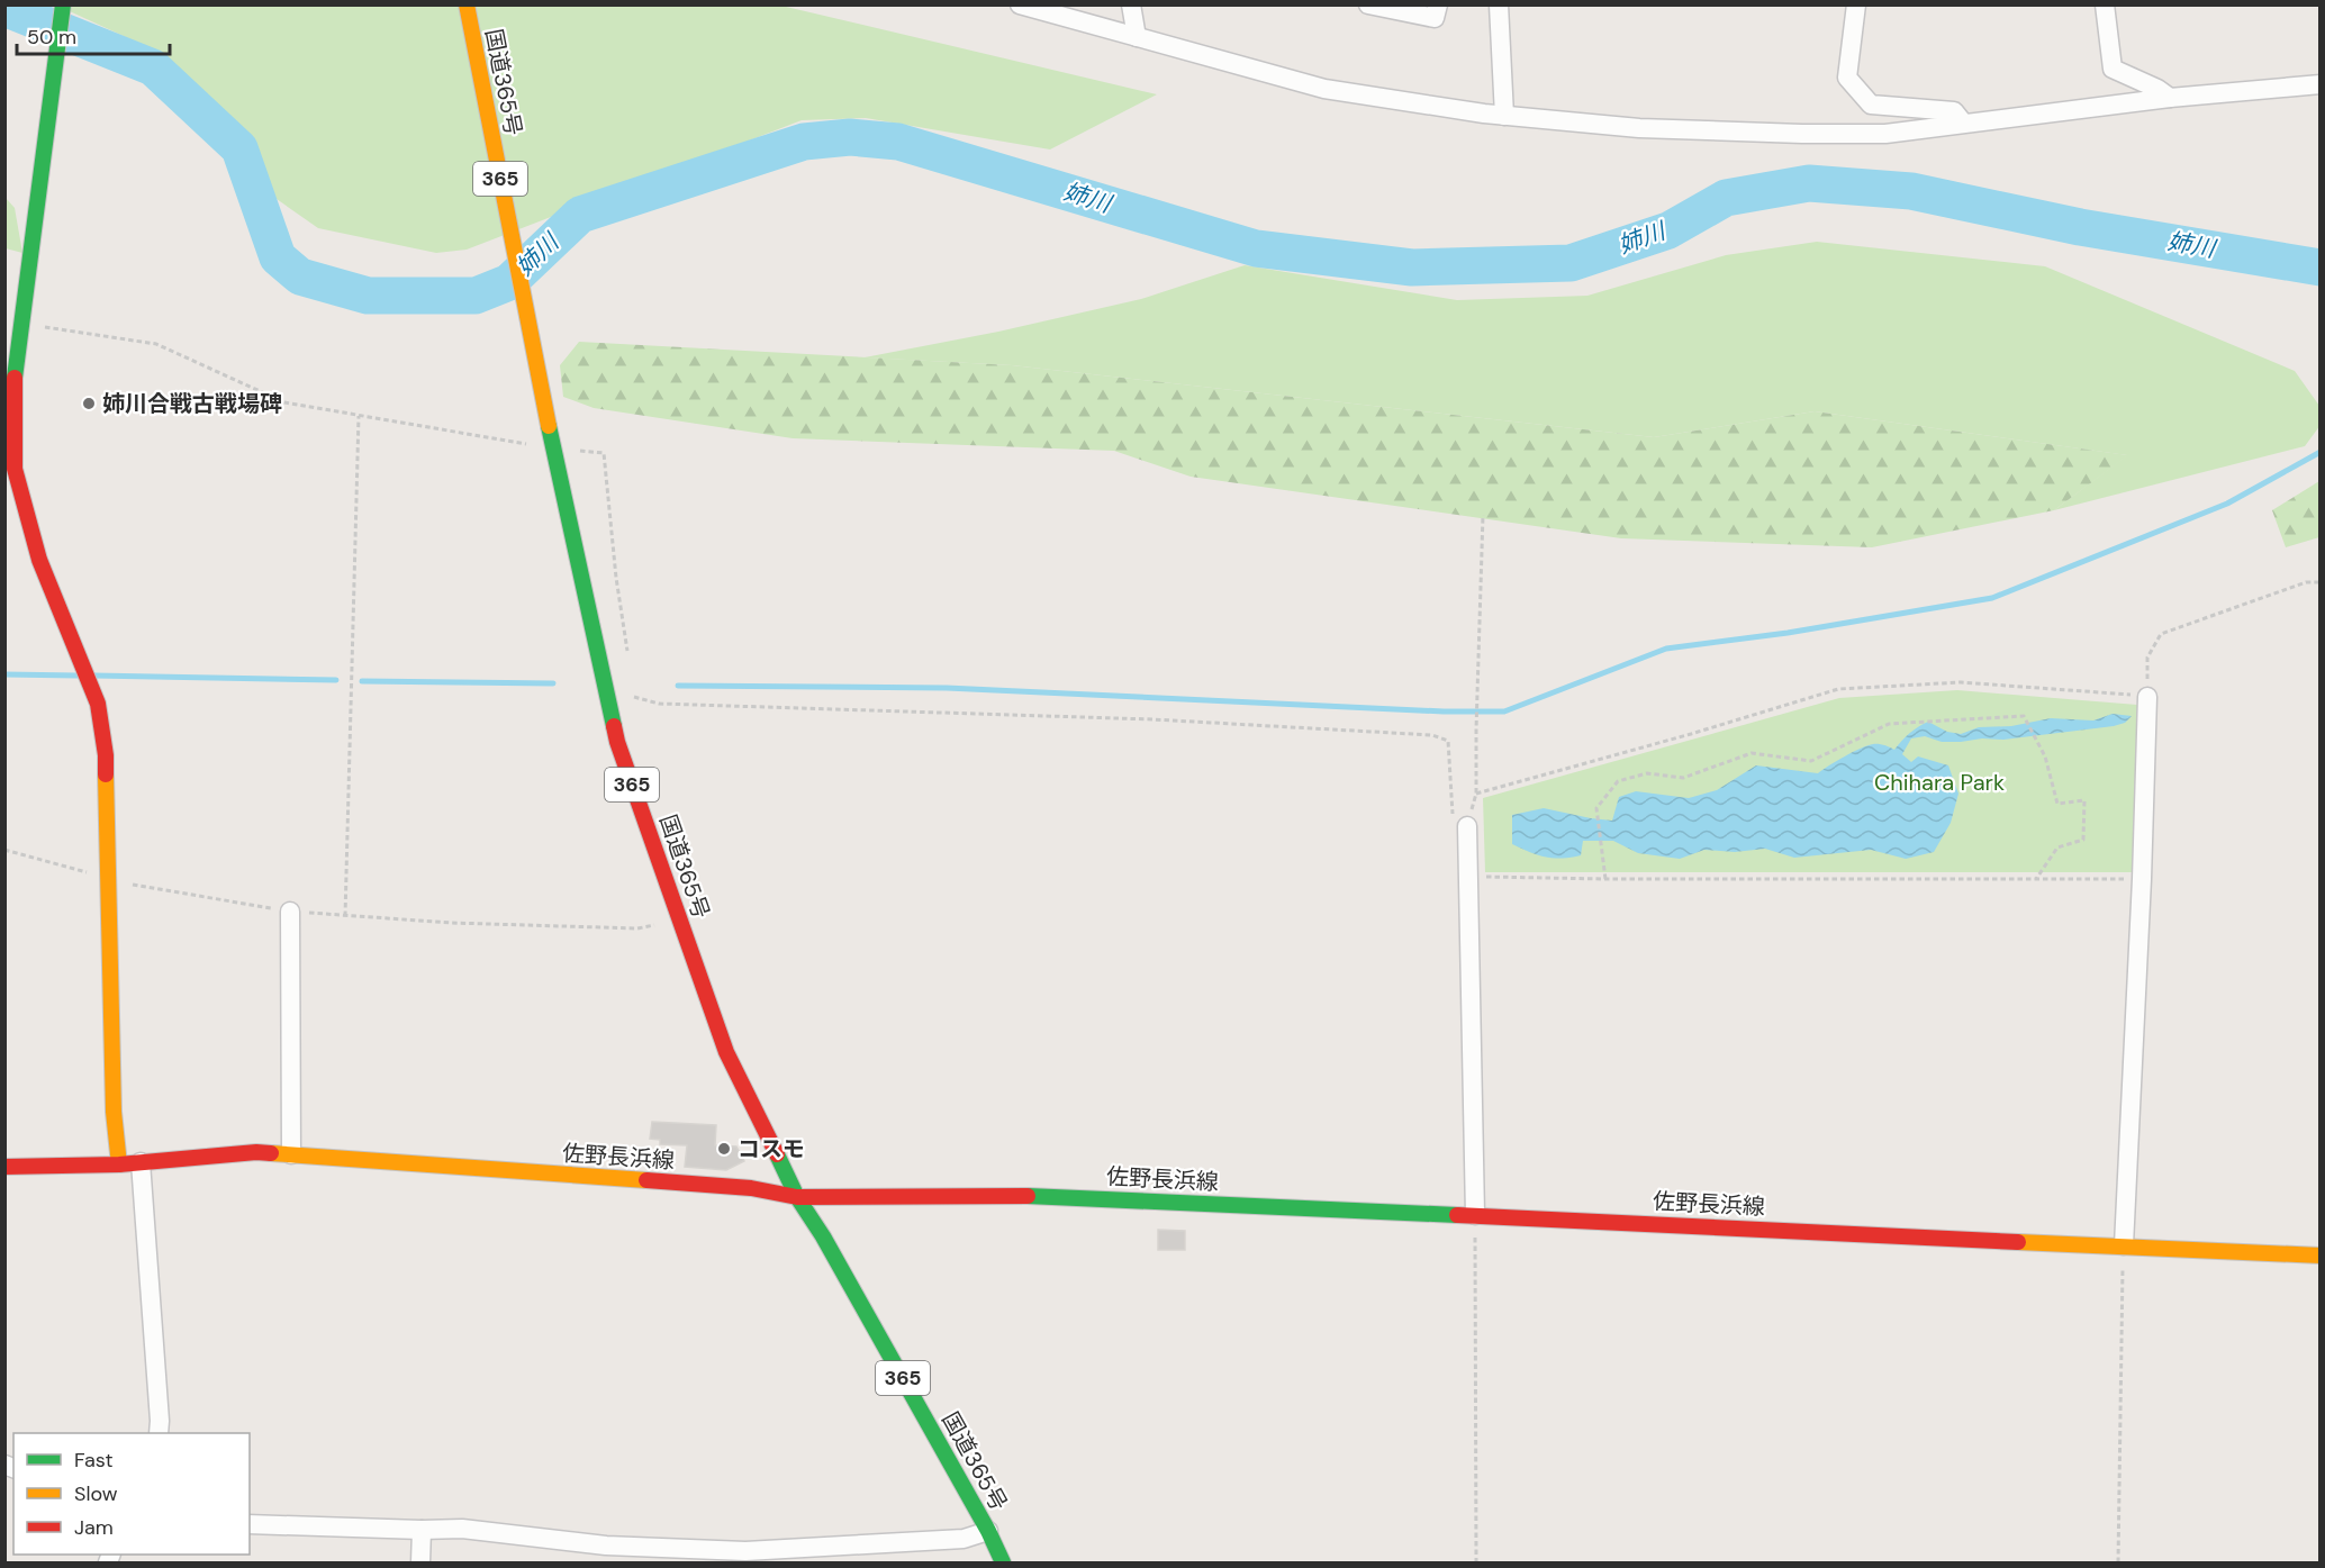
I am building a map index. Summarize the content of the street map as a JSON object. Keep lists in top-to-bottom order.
{
  "streets": {
    "main road": ["国道365号", "365", "佐野長浜線"]
  },
  "crossings": [
    ["国道365号", "佐野長浜線"]
  ],
  "water": ["姉川"],
  "parks": ["Chihara Park"],
  "places": ["姉川合戦古戦場碑", "コスモ"],
  "legend": ["Fast", "Slow", "Jam"],
  "scale_bar": "50 m"
}
